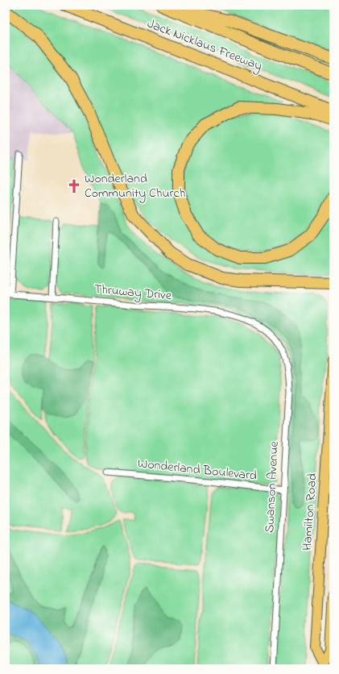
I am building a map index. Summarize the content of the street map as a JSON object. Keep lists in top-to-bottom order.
{
  "streets": {
    "highway": ["Jack Nicklaus Freeway"],
    "main road": ["Hamilton Road"],
    "street": ["Thruway Drive", "Wonderland Boulevard", "Swanson Avenue"]
  },
  "crossings": [
    ["Thruway Drive", "Swanson Avenue"],
    ["Wonderland Boulevard", "Swanson Avenue"]
  ],
  "places": {
    "church": ["Wonderland Community Church"]
  }
}
